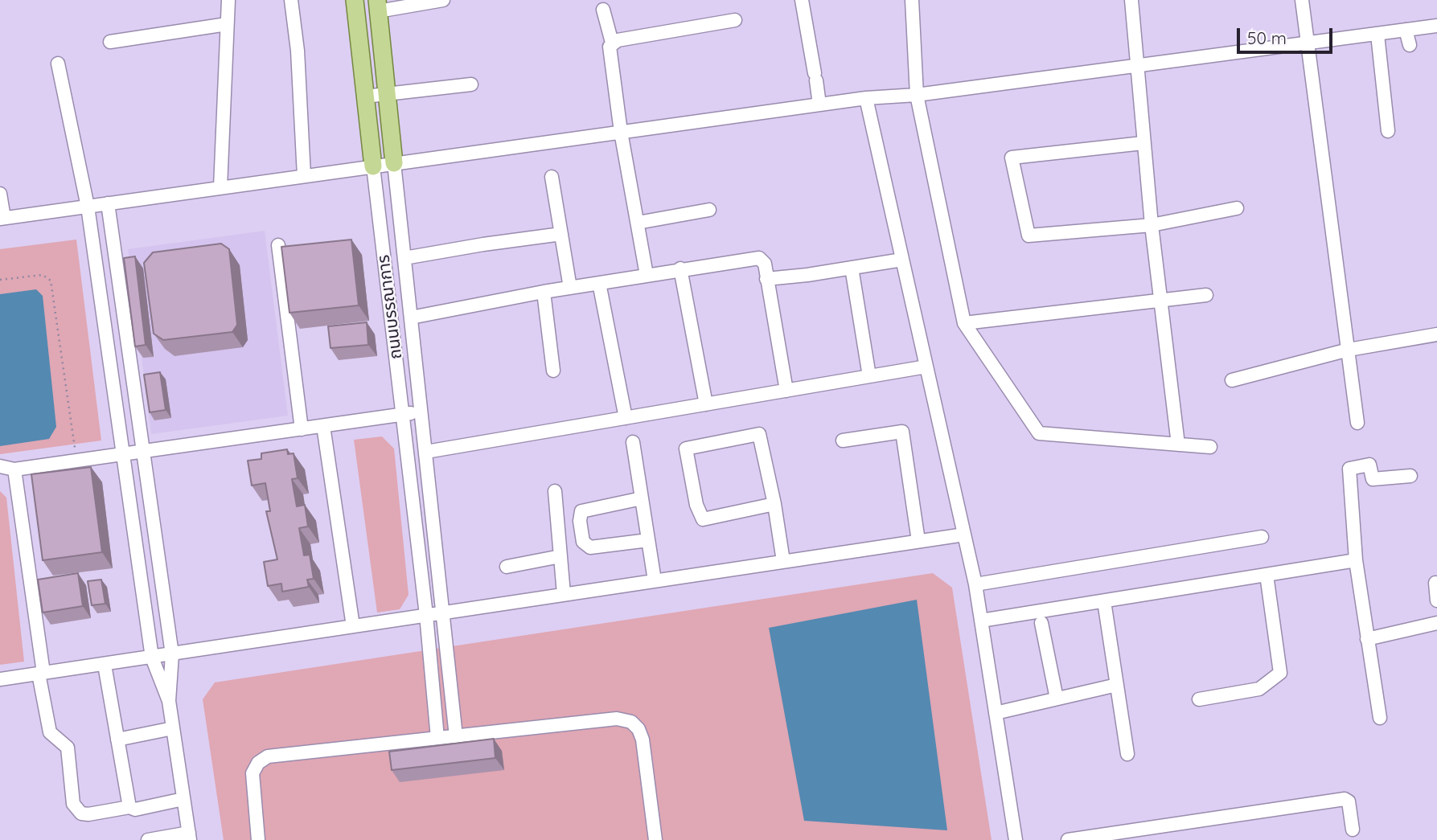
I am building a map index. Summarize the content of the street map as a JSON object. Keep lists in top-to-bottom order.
{
  "streets": {
    "main road": ["ถนนบรรณาการ"]
  },
  "scale_bar": "50 m"
}
